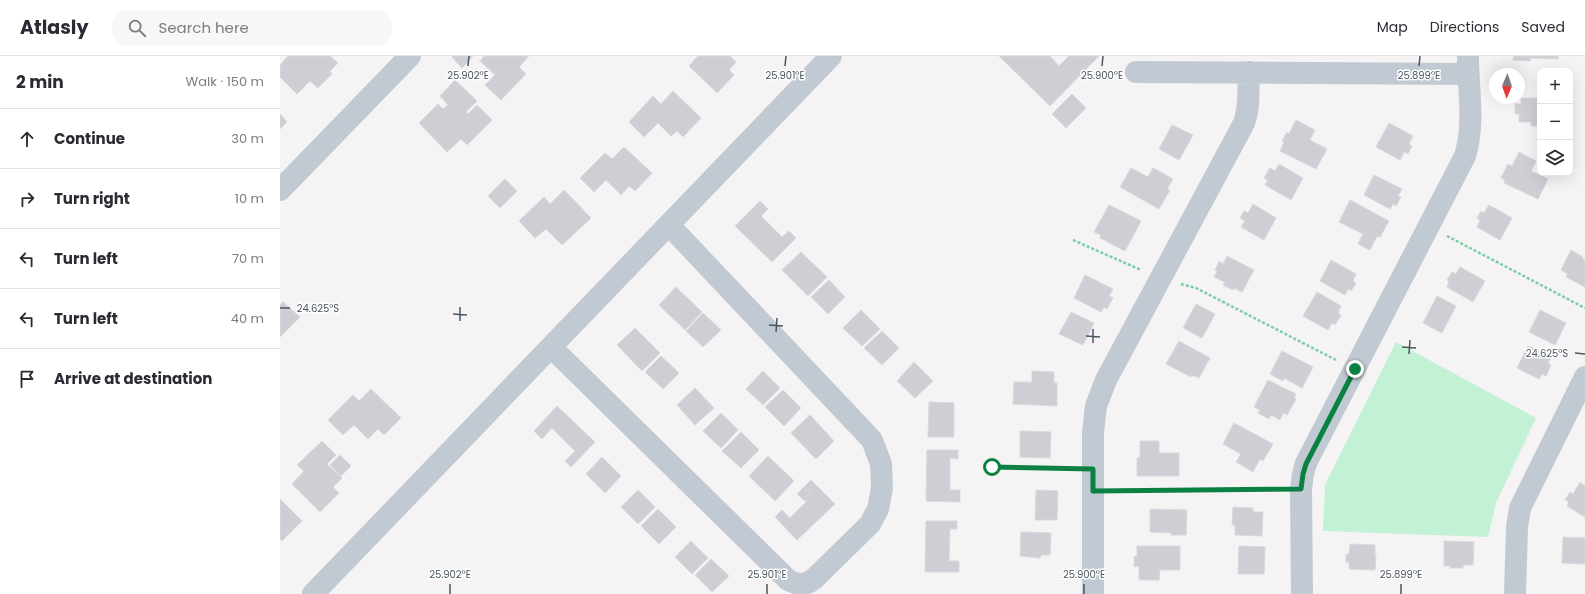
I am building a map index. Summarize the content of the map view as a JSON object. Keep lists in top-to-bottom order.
{
  "north": "bottom",
  "page": {
    "header": "Atlasly",
    "search": "Search here",
    "nav": ["Map", "Directions", "Saved"],
    "heading": ["2 min", "Walk · 150 m"],
    "map_buttons": ["+", "−"],
    "list": [
      ["Continue", "30 m"],
      ["Turn right", "10 m"],
      ["Turn left", "70 m"],
      ["Turn left", "40 m"],
      "Arrive at destination"
    ]
  },
  "coordinates": [
    "25.902°E",
    "25.901°E",
    "25.900°E",
    "25.899°E",
    "24.625°S"
  ]
}
